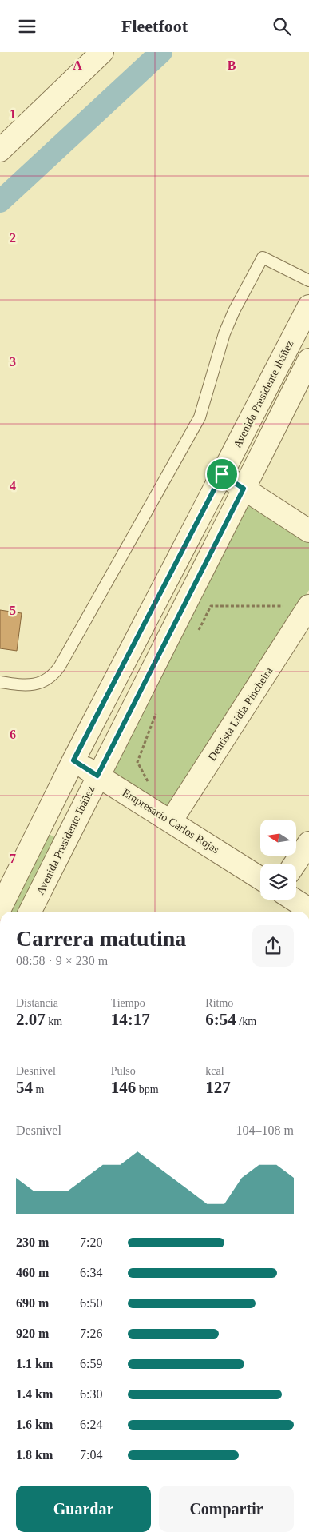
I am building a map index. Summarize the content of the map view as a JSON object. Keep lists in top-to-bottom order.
{
  "streets": {
    "street": ["Avenida Presidente Ibáñez", "Dentista Lidia Pincheira", "Empresario Carlos Rojas"]
  },
  "crossings": [
    ["Avenida Presidente Ibáñez", "Empresario Carlos Rojas"],
    ["Dentista Lidia Pincheira", "Empresario Carlos Rojas"]
  ],
  "north": "left",
  "page": {
    "header": "Fleetfoot",
    "heading": ["Carrera matutina", "08:58 · 9 × 230 m"],
    "stats": [
      ["Distancia", "2.07 km"],
      ["Tiempo", "14:17"],
      ["Ritmo", "6:54 /km"],
      ["Desnivel", "54 m"],
      ["Pulso", "146 bpm"],
      ["kcal", "127"]
    ],
    "chart": ["Desnivel", "104–108 m"],
    "list": [
      {
        "name": "230 m",
        "note": "7:20"
      },
      {
        "name": "460 m",
        "note": "6:34"
      },
      {
        "name": "690 m",
        "note": "6:50"
      },
      {
        "name": "920 m",
        "note": "7:26"
      },
      {
        "name": "1.1 km",
        "note": "6:59"
      },
      {
        "name": "1.4 km",
        "note": "6:30"
      },
      {
        "name": "1.6 km",
        "note": "6:24"
      },
      {
        "name": "1.8 km",
        "note": "7:04"
      }
    ],
    "buttons": ["Guardar", "Compartir"]
  },
  "grid": {
    "columns": ["A", "B"],
    "rows": [
      "1",
      "2",
      "3",
      "4",
      "5",
      "6",
      "7"
    ]
  }
}
